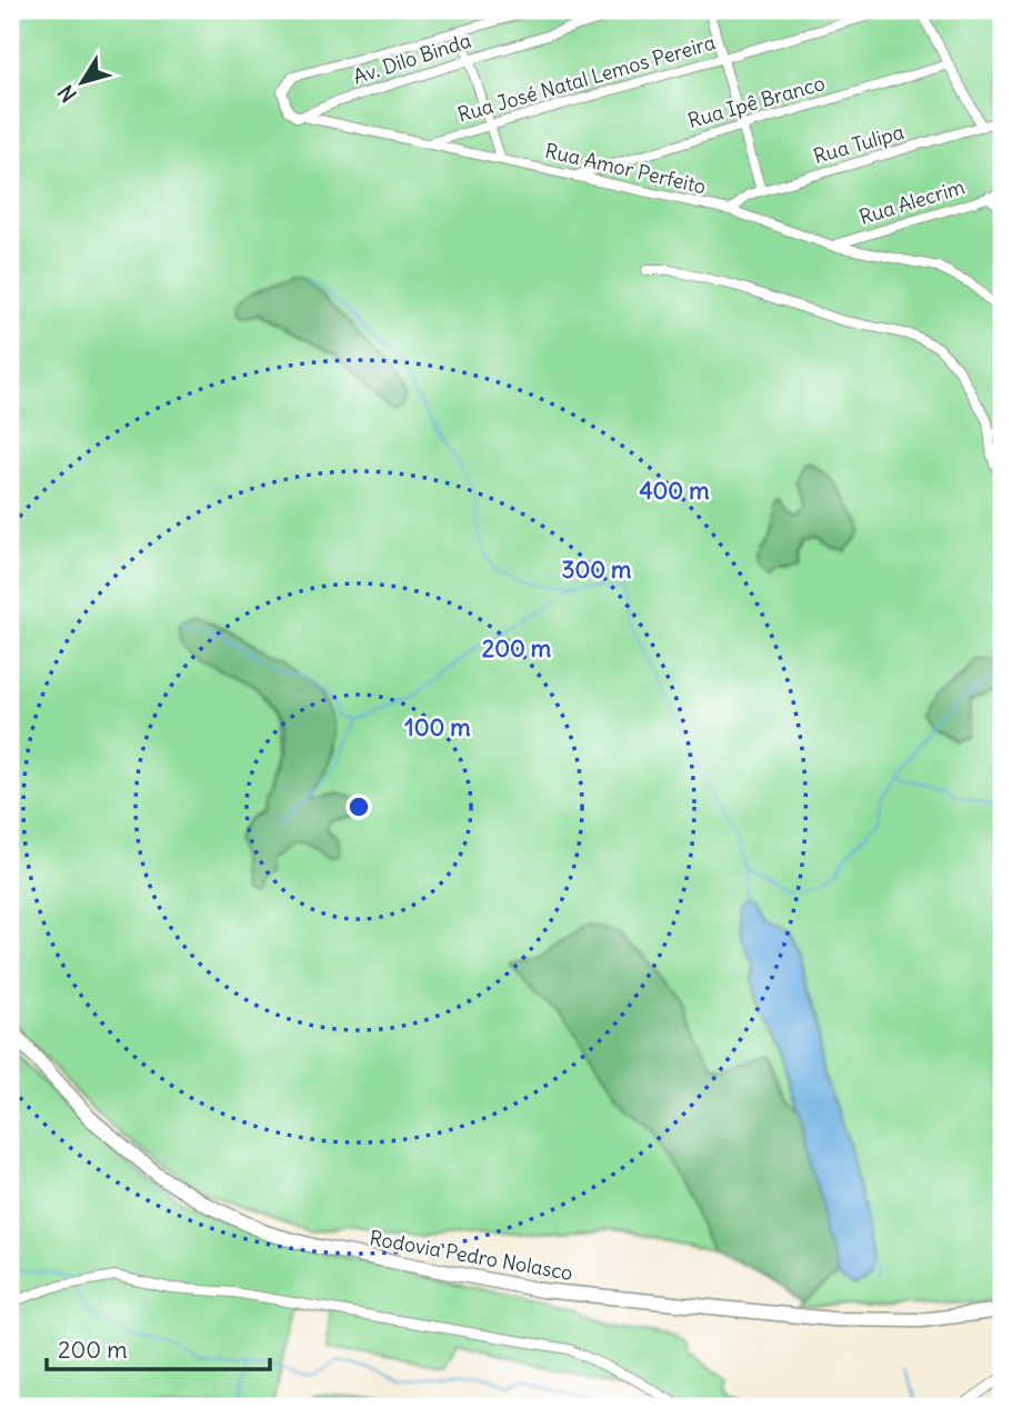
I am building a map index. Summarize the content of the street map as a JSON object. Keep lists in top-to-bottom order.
{
  "streets": {
    "highway": ["Rodovia Pedro Nolasco"],
    "street": [
      "Av. Dilo Binda",
      "Rua José Natal Lemos Pereira",
      "Rua Ipê Branco",
      "Rua Tulipa",
      "Rua Amor Perfeito",
      "Rua Alecrim"
    ]
  },
  "crossings": [
    ["Av. Dilo Binda", "Rua Amor Perfeito"],
    ["Rua José Natal Lemos Pereira", "Rua Amor Perfeito"],
    ["Rua Ipê Branco", "Rua Amor Perfeito"],
    ["Rua Tulipa", "Rua Amor Perfeito"],
    ["Rua Amor Perfeito", "Rua Alecrim"]
  ],
  "scale_bar": "200 m",
  "north": "bottom left",
  "rings": [
    "400 m",
    "300 m",
    "200 m",
    "100 m"
  ]
}
